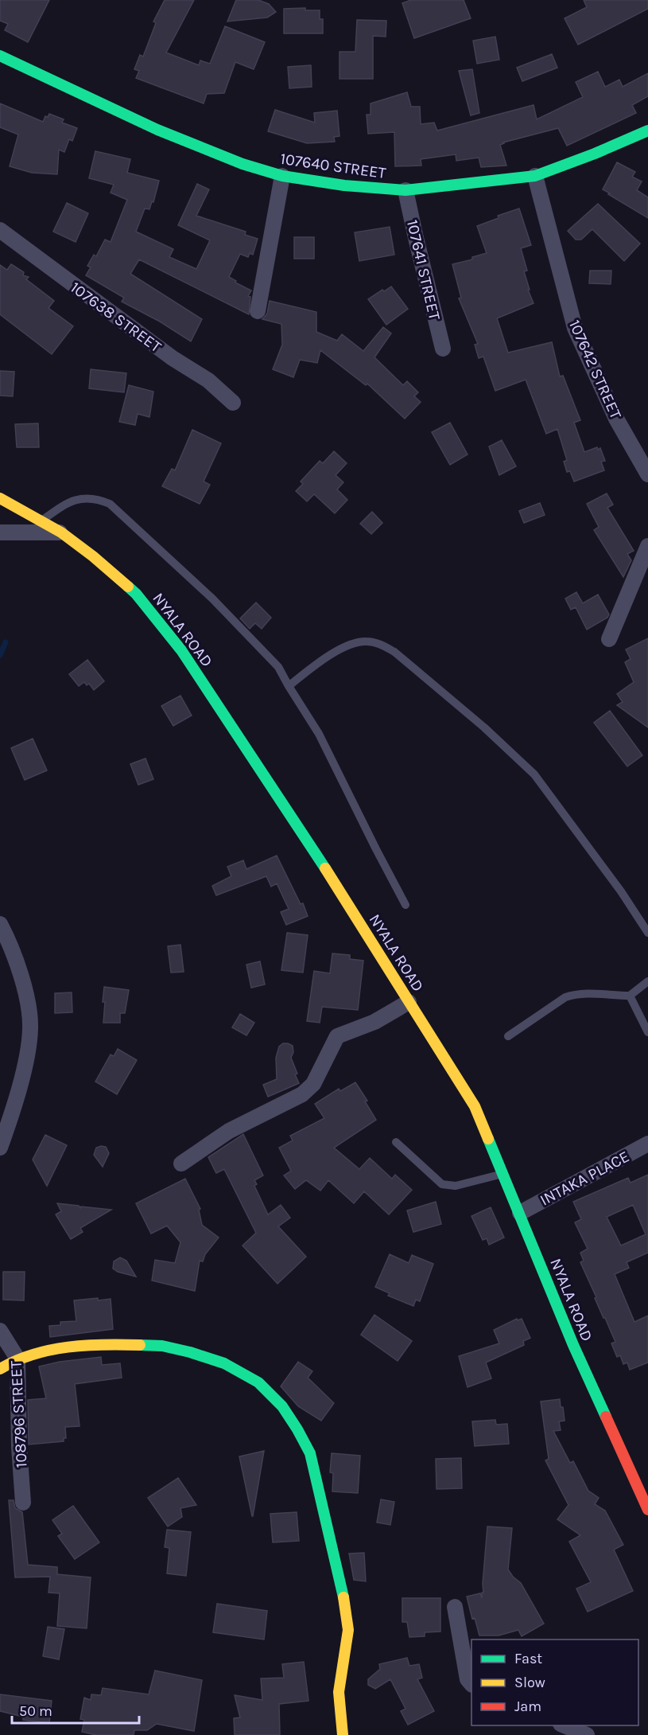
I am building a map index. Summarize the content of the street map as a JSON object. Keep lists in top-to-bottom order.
{
  "streets": {
    "street": [
      "107640 STREET",
      "107641 STREET",
      "107638 STREET",
      "107642 STREET",
      "NYALA ROAD",
      "INTAKA PLACE",
      "108796 STREET"
    ]
  },
  "crossings": [
    ["107640 STREET", "107641 STREET"],
    ["107640 STREET", "107642 STREET"],
    ["NYALA ROAD", "INTAKA PLACE"]
  ],
  "legend": ["Fast", "Slow", "Jam"],
  "scale_bar": "50 m"
}
